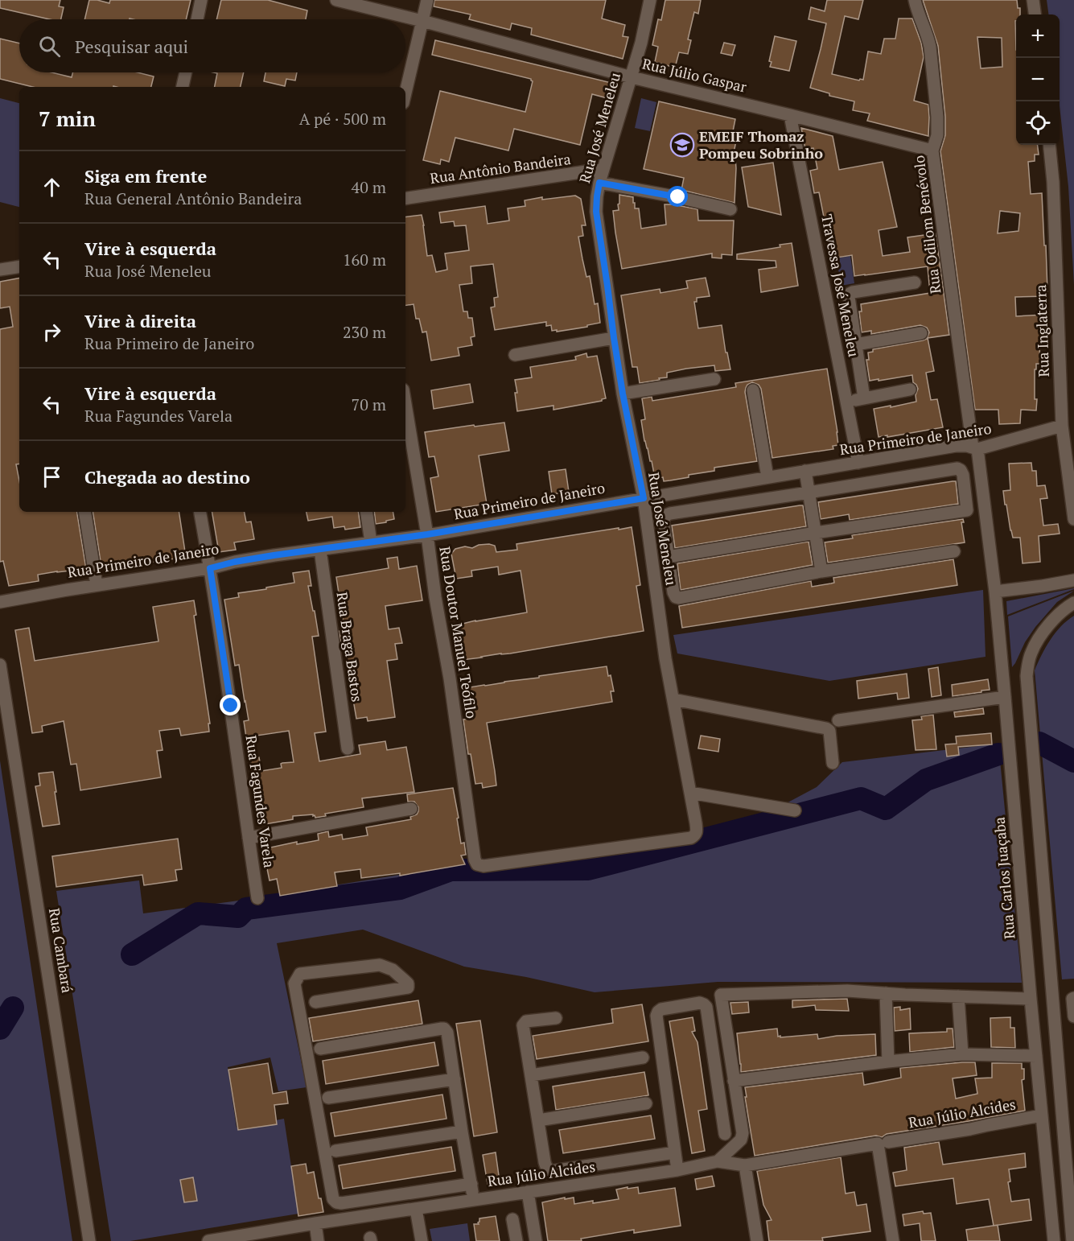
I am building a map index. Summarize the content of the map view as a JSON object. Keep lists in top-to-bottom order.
{
  "streets": {
    "street": [
      "Rua Júlio Gaspar",
      "Rua José Meneleu",
      "Rua Antônio Bandeira",
      "Rua Odilom Benévolo",
      "Travessa José Meneleu",
      "Rua Inglaterra",
      "Rua Primeiro de Janeiro",
      "Rua Doutor Manuel Teófilo",
      "Rua Braga Bastos",
      "Rua Fagundes Varela",
      "Rua Carlos Juaçaba",
      "Rua Cambará",
      "Rua Júlio Alcides"
    ]
  },
  "crossings": [
    ["Rua Júlio Gaspar", "Rua José Meneleu"],
    ["Rua Júlio Gaspar", "Rua Odilom Benévolo"],
    ["Rua Júlio Gaspar", "Travessa José Meneleu"],
    ["Rua José Meneleu", "Rua Antônio Bandeira"],
    ["Rua José Meneleu", "Rua Primeiro de Janeiro"],
    ["Rua José Meneleu", "Rua Doutor Manuel Teófilo"],
    ["Rua Odilom Benévolo", "Rua Primeiro de Janeiro"],
    ["Rua Odilom Benévolo", "Rua Carlos Juaçaba"],
    ["Travessa José Meneleu", "Rua Primeiro de Janeiro"],
    ["Rua Inglaterra", "Rua Primeiro de Janeiro"],
    ["Rua Primeiro de Janeiro", "Rua Doutor Manuel Teófilo"],
    ["Rua Primeiro de Janeiro", "Rua Braga Bastos"],
    ["Rua Primeiro de Janeiro", "Rua Fagundes Varela"],
    ["Rua Carlos Juaçaba", "Rua Júlio Alcides"]
  ],
  "places": {
    "school or university": ["EMEIF Thomaz Pompeu Sobrinho"]
  },
  "page": {
    "map_buttons": ["+", "−"],
    "search": "Pesquisar aqui",
    "heading": ["7 min", "A pé · 500 m"],
    "list": [
      ["Siga em frente", "Rua General Antônio Bandeira", "40 m"],
      ["Vire à esquerda", "Rua José Meneleu", "160 m"],
      ["Vire à direita", "Rua Primeiro de Janeiro", "230 m"],
      ["Vire à esquerda", "Rua Fagundes Varela", "70 m"],
      "Chegada ao destino"
    ]
  }
}
